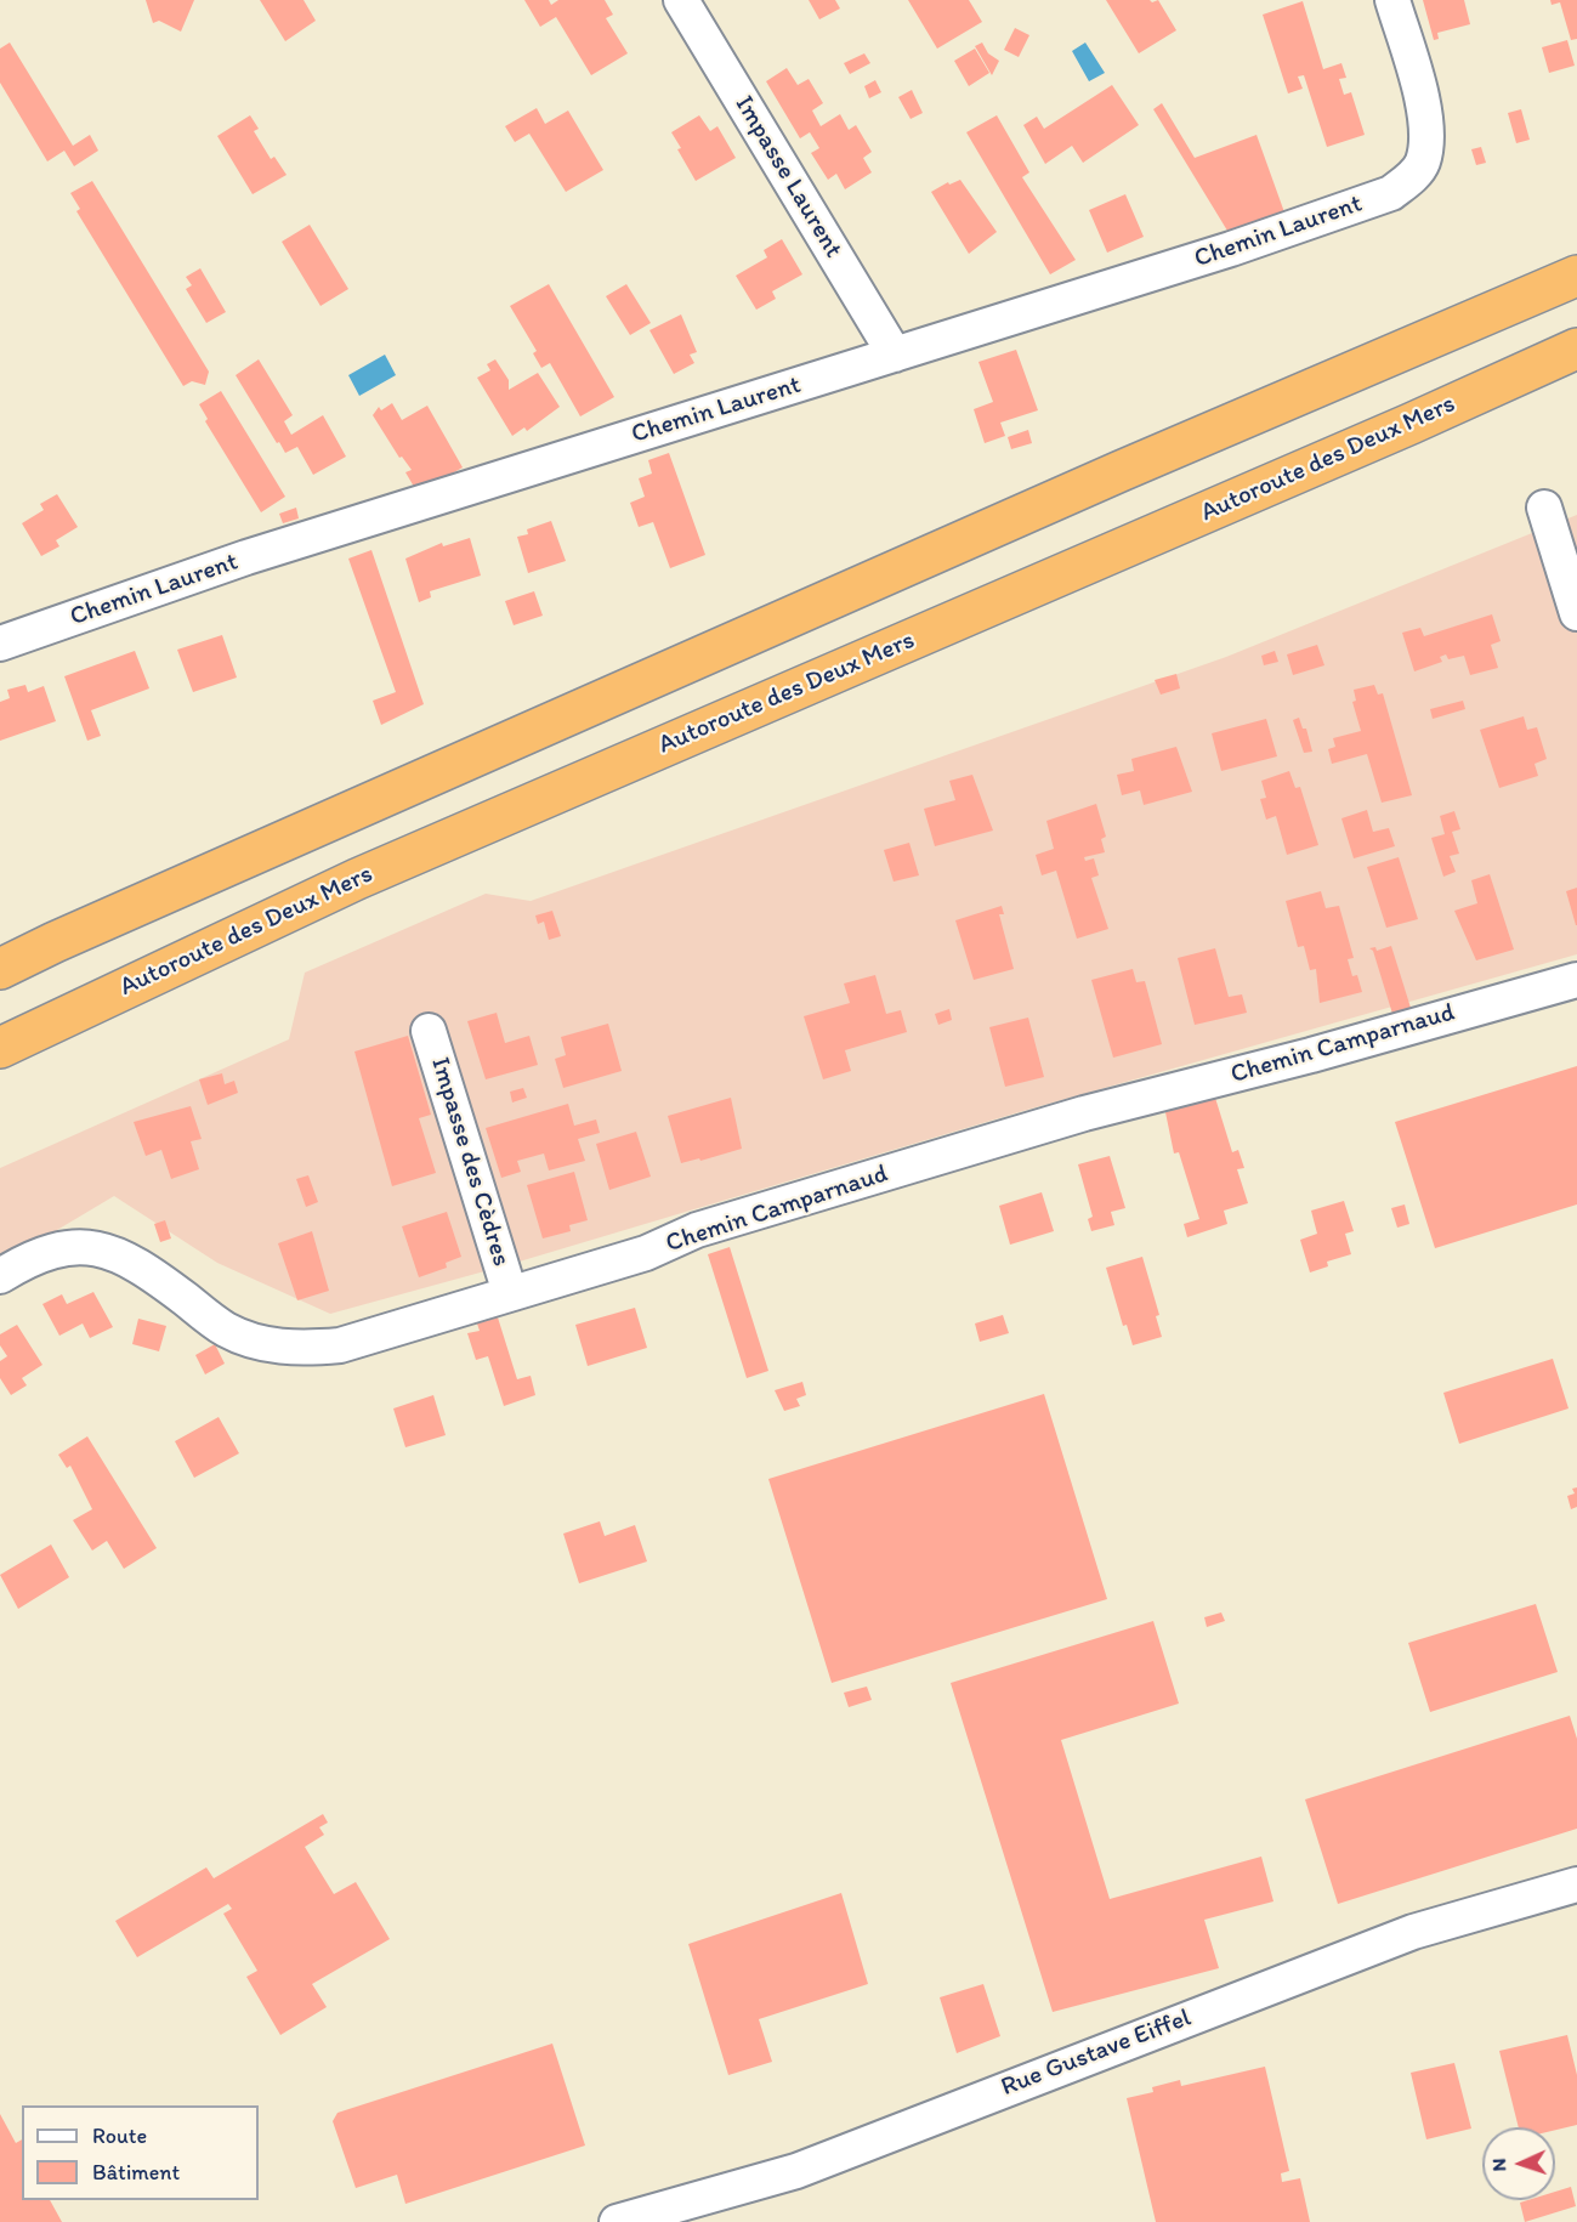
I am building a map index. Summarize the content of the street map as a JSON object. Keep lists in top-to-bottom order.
{
  "streets": {
    "highway": ["Autoroute des Deux Mers"],
    "street": [
      "Impasse Laurent",
      "Chemin Laurent",
      "Chemin Camparnaud",
      "Impasse des Cèdres",
      "Rue Gustave Eiffel"
    ]
  },
  "crossings": [
    ["Impasse Laurent", "Chemin Laurent"],
    ["Chemin Camparnaud", "Impasse des Cèdres"]
  ],
  "legend": ["Route", "Bâtiment"],
  "north": "left"
}
